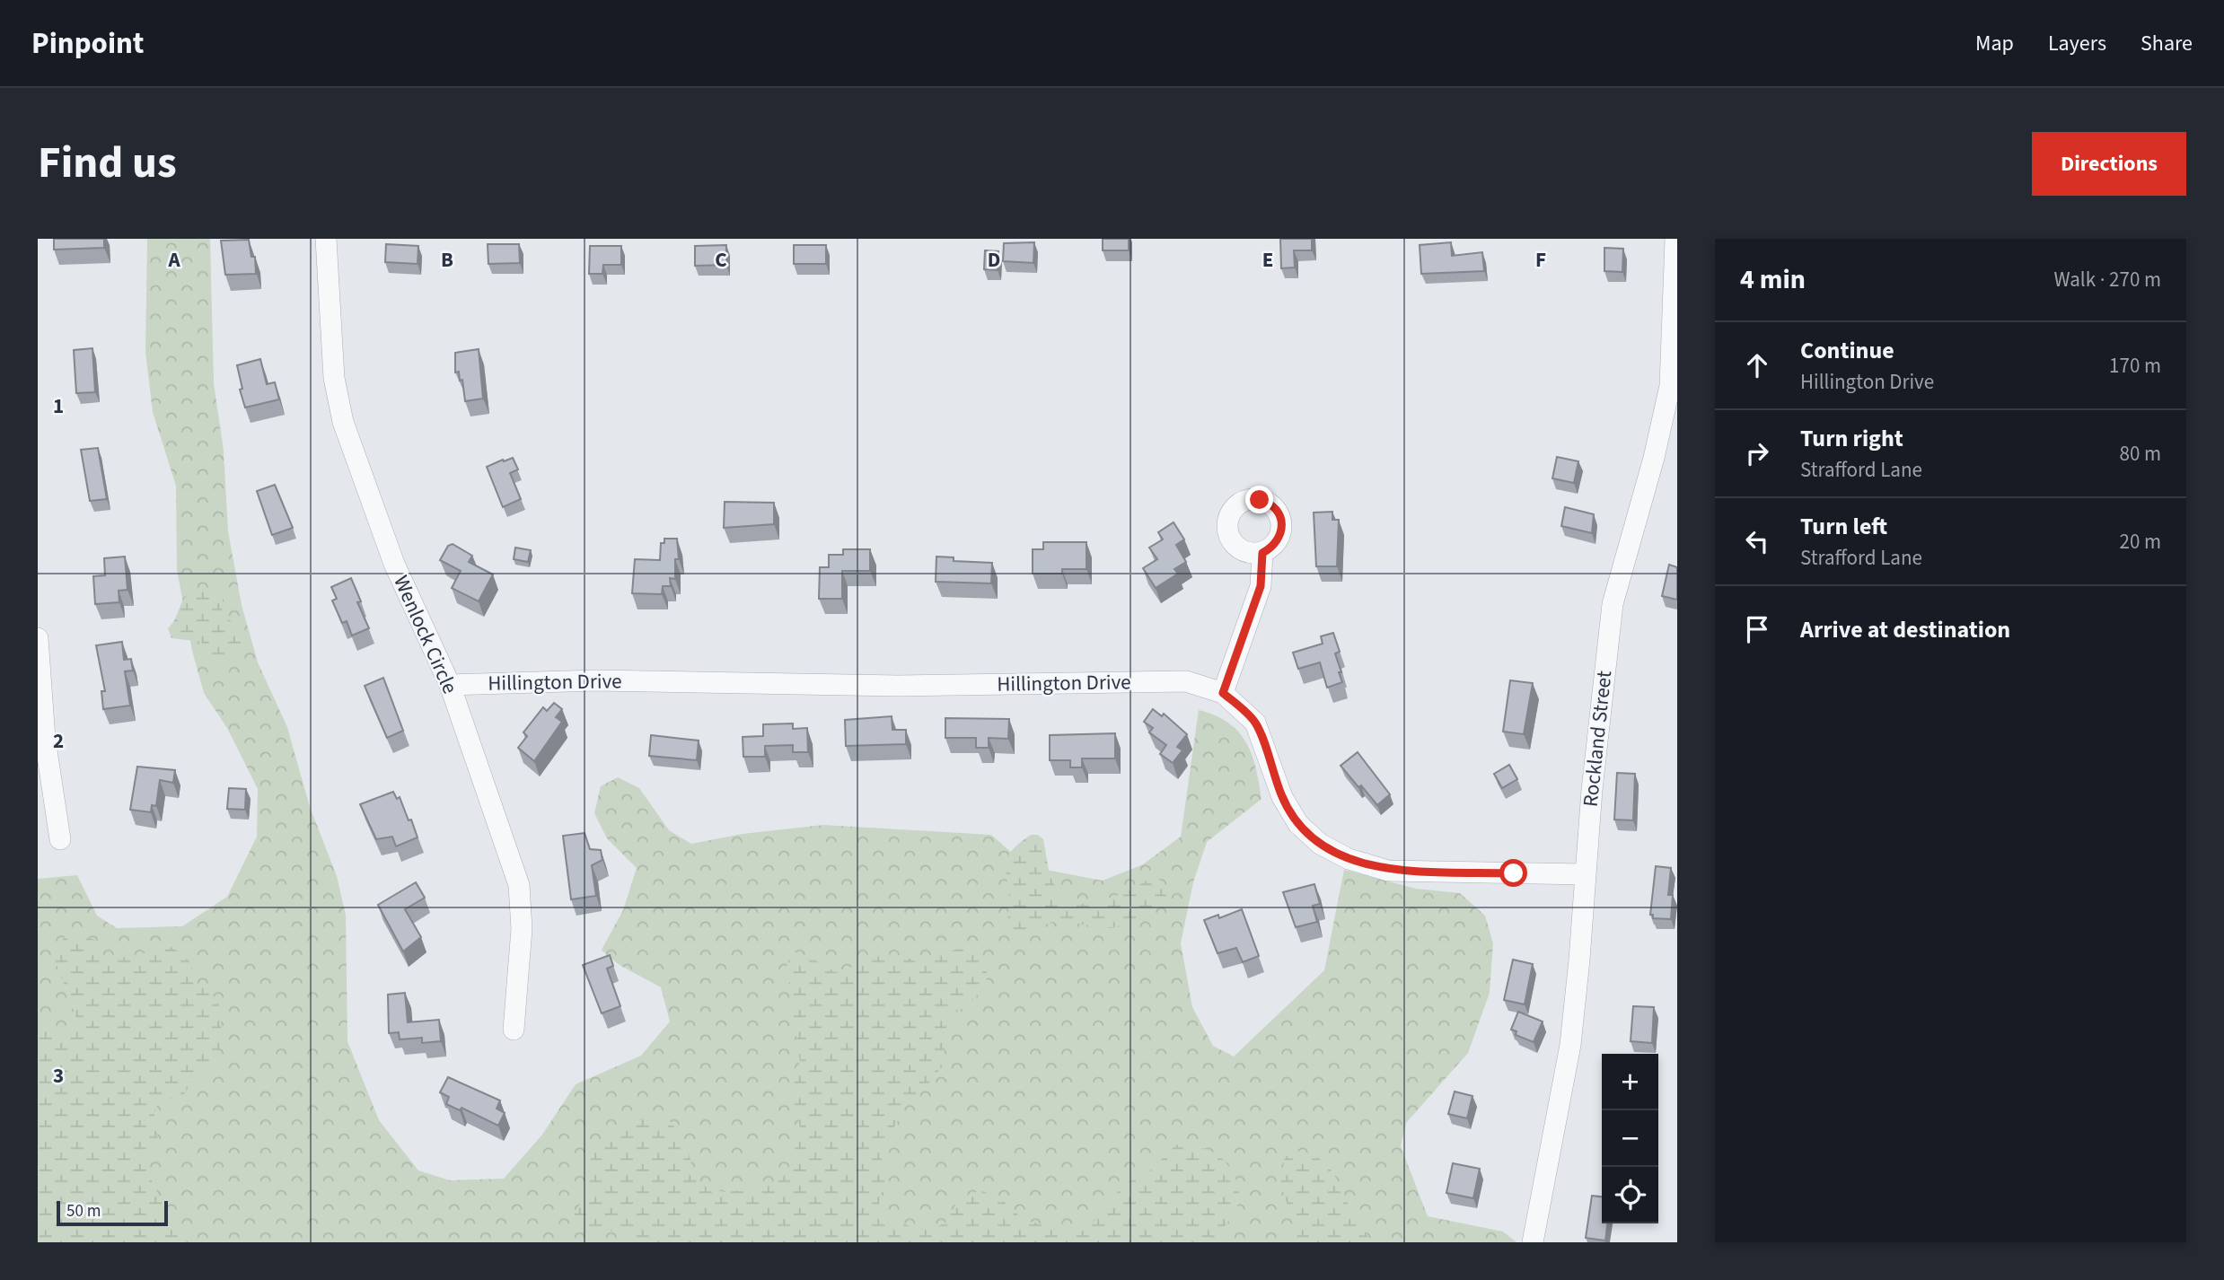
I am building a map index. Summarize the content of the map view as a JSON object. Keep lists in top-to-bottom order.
{
  "streets": {
    "street": ["Wenlock Circle", "Hillington Drive", "Rockland Street"]
  },
  "crossings": [
    ["Wenlock Circle", "Hillington Drive"],
    ["Hillington Drive", "Rockland Street"]
  ],
  "scale_bar": "50 m",
  "page": {
    "header": "Pinpoint",
    "nav": ["Map", "Layers", "Share"],
    "title": "Find us",
    "buttons": "Directions",
    "heading": ["4 min", "Walk · 270 m"],
    "list": [
      ["Continue", "Hillington Drive", "170 m"],
      ["Turn right", "Strafford Lane", "80 m"],
      ["Turn left", "Strafford Lane", "20 m"],
      "Arrive at destination"
    ],
    "map_buttons": ["+", "−"],
    "scale": "50 m"
  },
  "grid": {
    "columns": [
      "A",
      "B",
      "C",
      "D",
      "E",
      "F"
    ],
    "rows": ["1", "2", "3"]
  }
}
